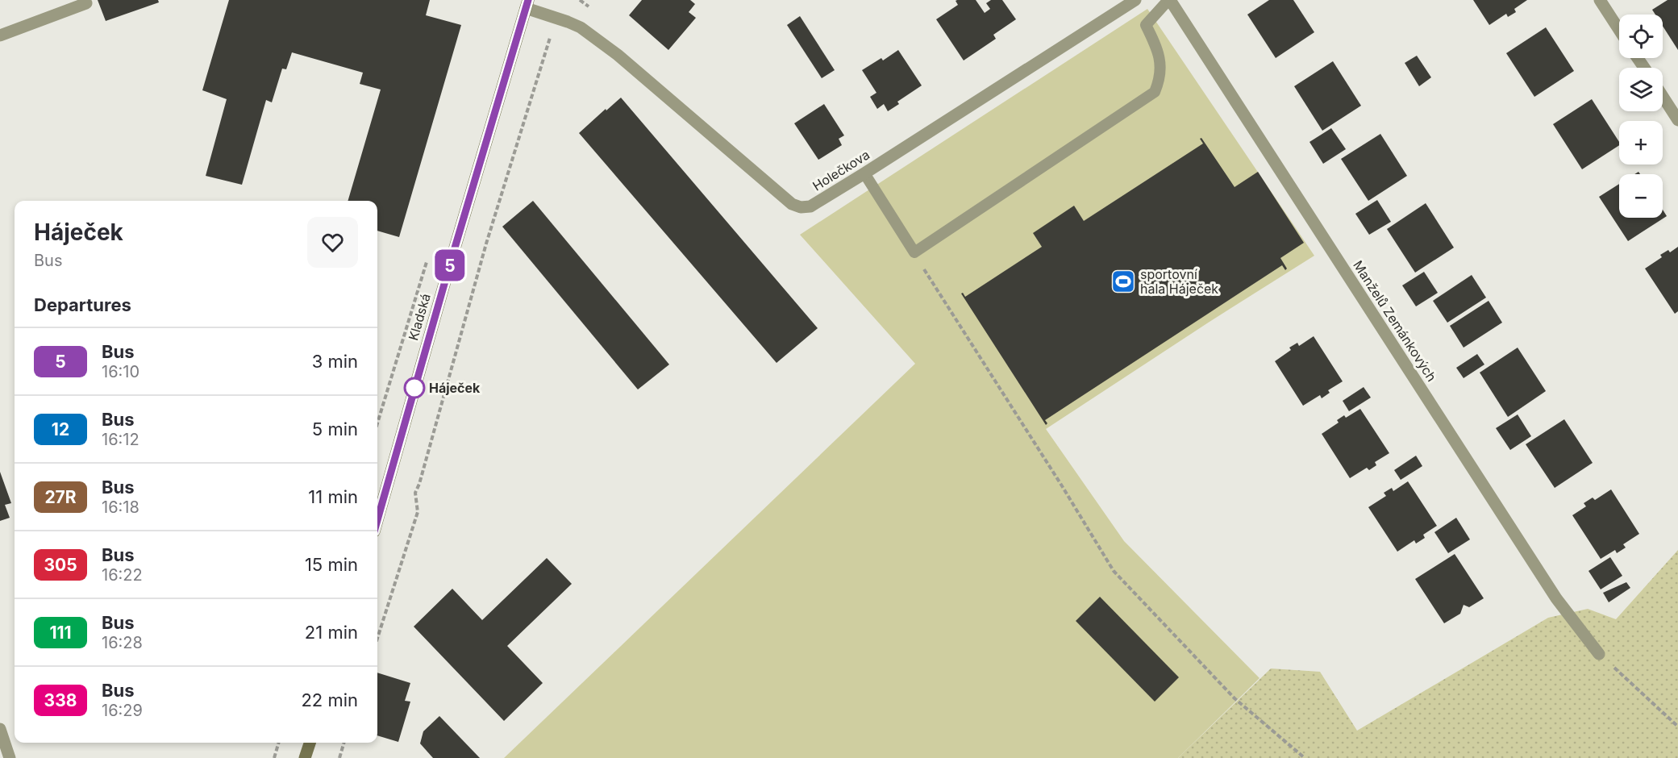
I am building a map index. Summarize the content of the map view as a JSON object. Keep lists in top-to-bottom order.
{
  "streets": {
    "main road": ["Kladská"],
    "street": ["Holečkova", "Manželů Zemánkových"]
  },
  "crossings": [
    ["Holečkova", "Kladská"]
  ],
  "places": {
    "sports": ["sportovní hala Háječek"],
    "other": ["Háječek"]
  },
  "lines": ["bus line 5"],
  "page": {
    "on_map": "5",
    "map_buttons": ["+", "−"],
    "heading": [
      ["Háječek", "Bus"],
      "Departures"
    ],
    "list": [
      {
        "mark": "5",
        "name": "Bus",
        "note": "16:10",
        "value": "3 min"
      },
      {
        "mark": "12",
        "name": "Bus",
        "note": "16:12",
        "value": "5 min"
      },
      {
        "mark": "27R",
        "name": "Bus",
        "note": "16:18",
        "value": "11 min"
      },
      {
        "mark": "305",
        "name": "Bus",
        "note": "16:22",
        "value": "15 min"
      },
      {
        "mark": "111",
        "name": "Bus",
        "note": "16:28",
        "value": "21 min"
      },
      {
        "mark": "338",
        "name": "Bus",
        "note": "16:29",
        "value": "22 min"
      }
    ]
  }
}
